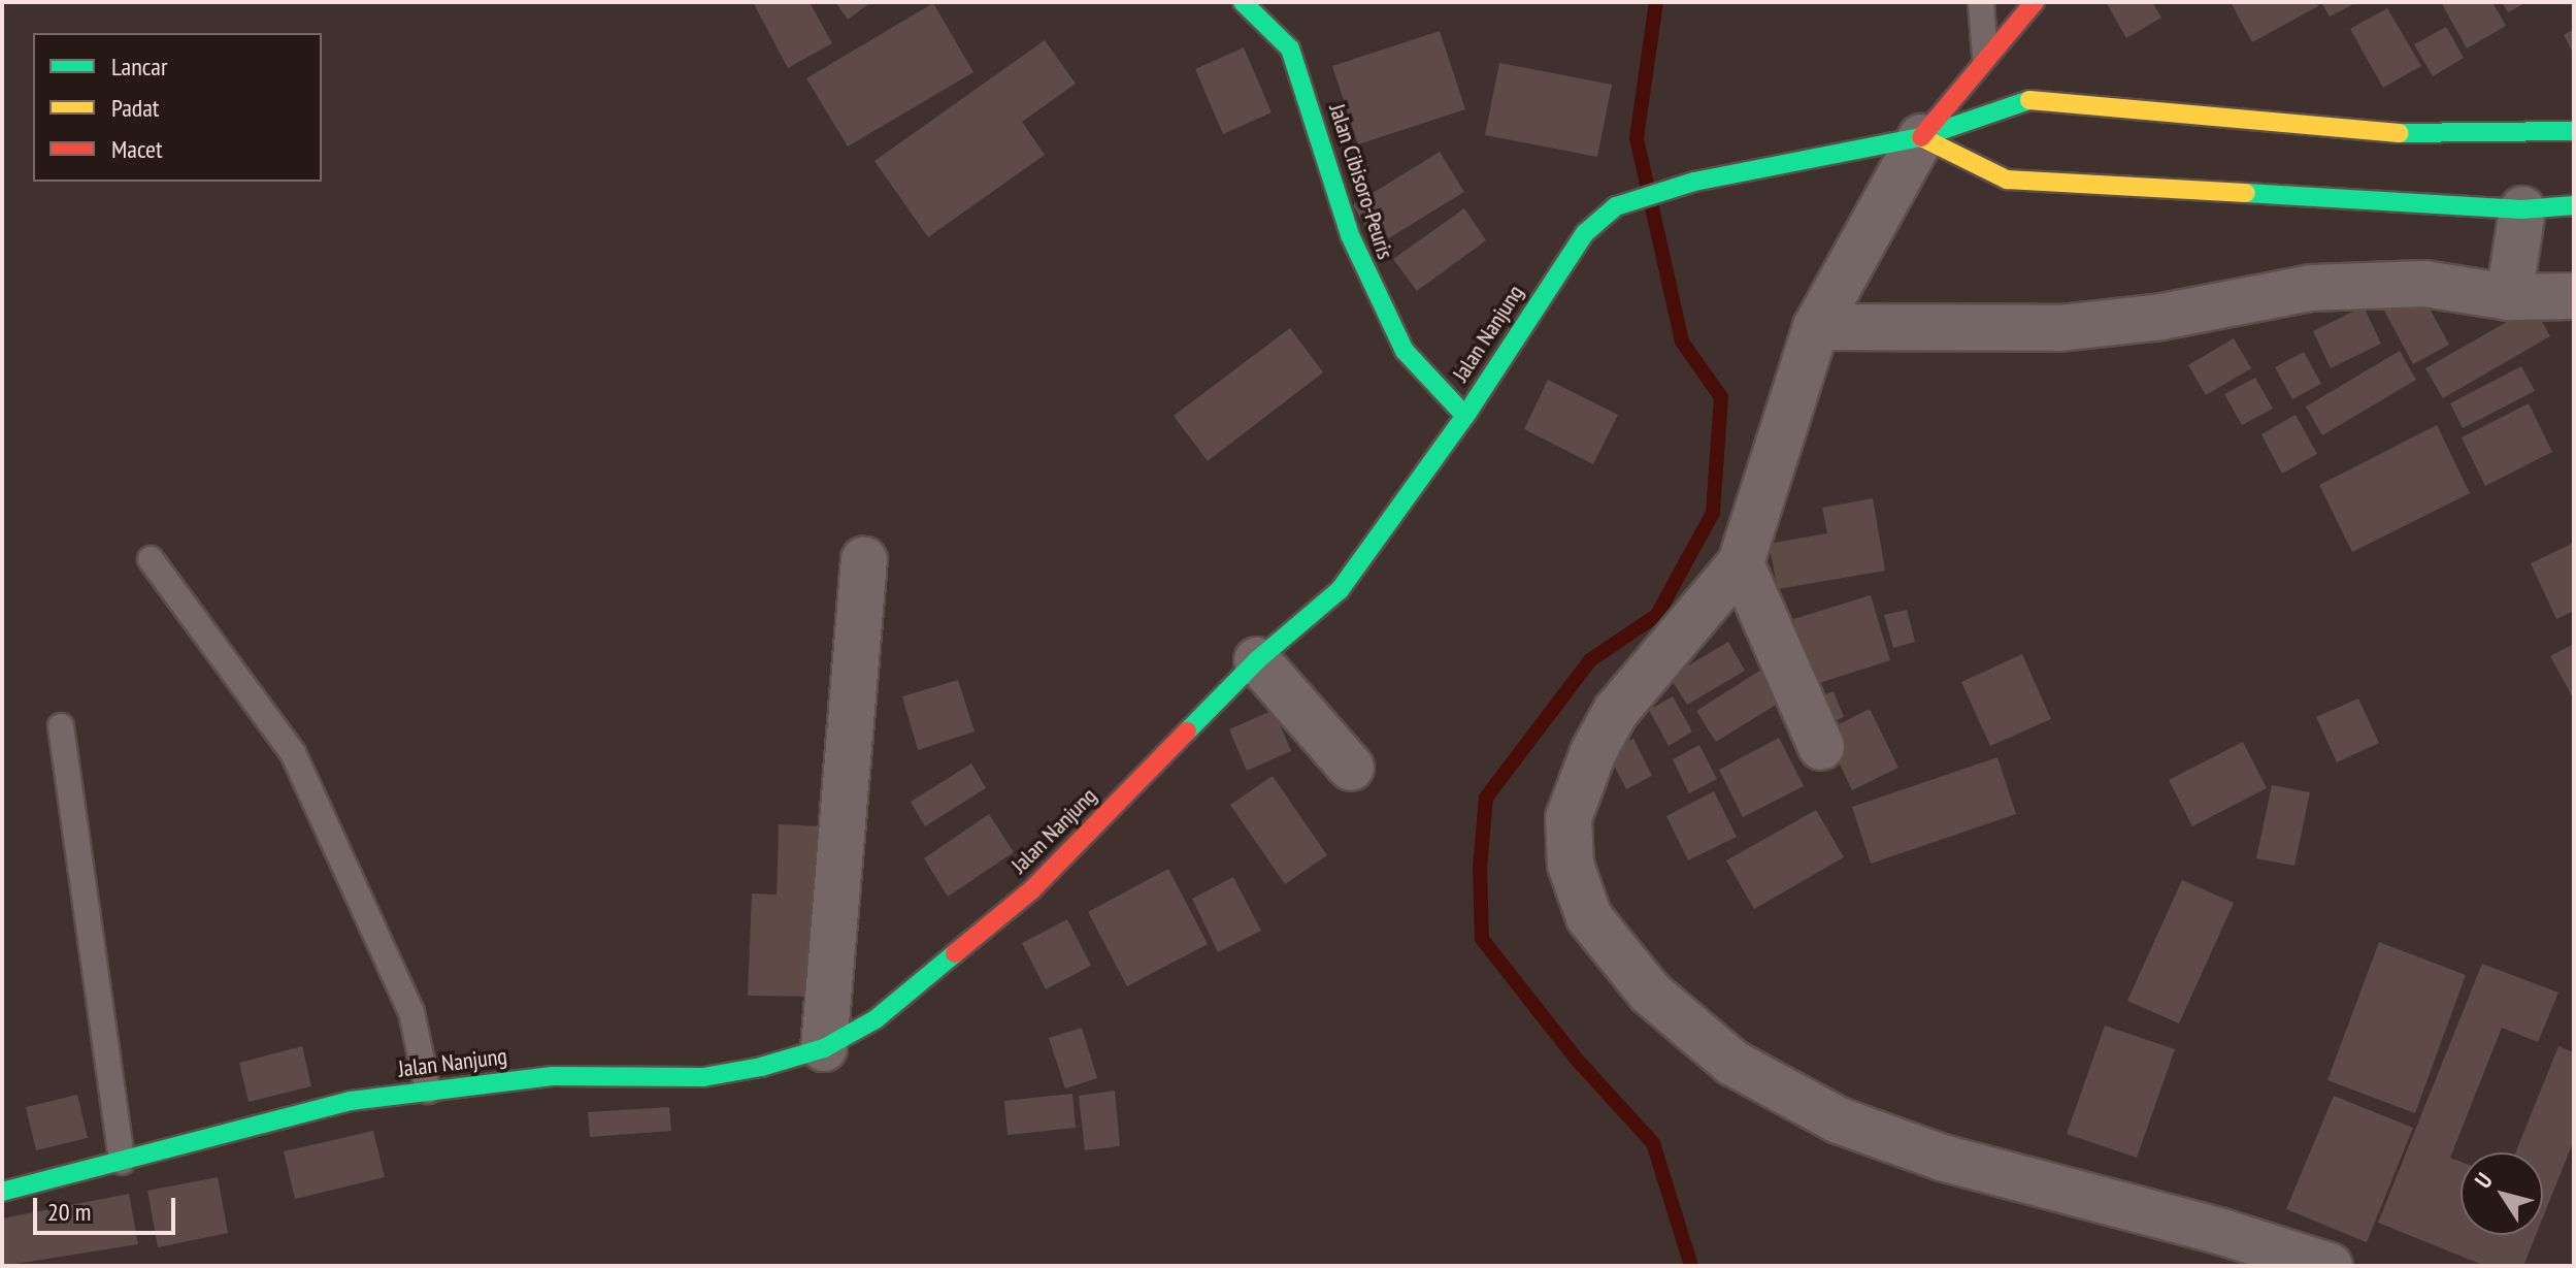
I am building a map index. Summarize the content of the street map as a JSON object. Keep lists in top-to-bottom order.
{
  "streets": {
    "main road": ["Jalan Cibisoro-Peuris", "Jalan Nanjung"]
  },
  "crossings": [
    ["Jalan Cibisoro-Peuris", "Jalan Nanjung"]
  ],
  "legend": ["Lancar", "Padat", "Macet"],
  "scale_bar": "20 m",
  "north": "top left"
}
